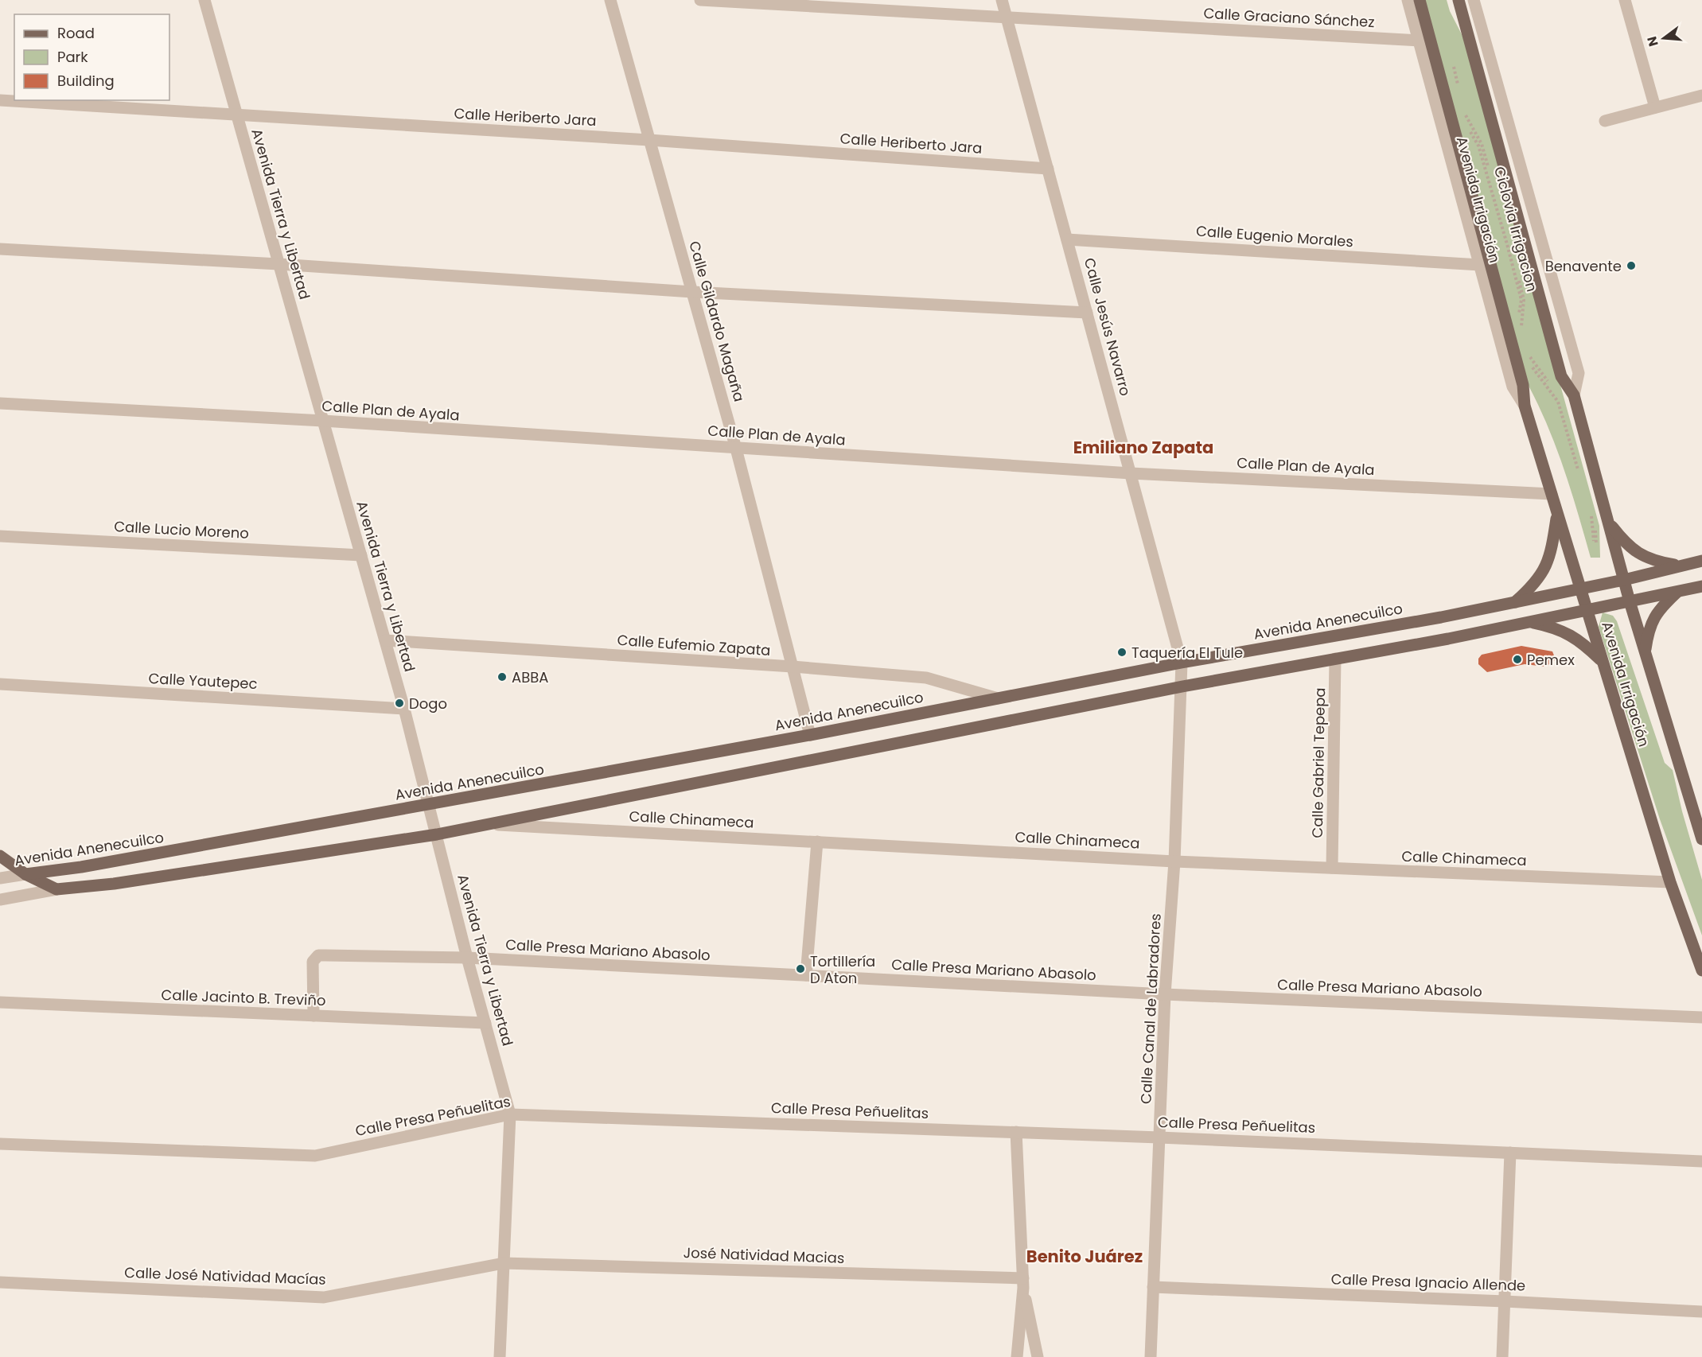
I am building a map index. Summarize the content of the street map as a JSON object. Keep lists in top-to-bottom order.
{
  "streets": {
    "main road": ["Avenida Irrigación", "Avenida Anenecuilco"],
    "street": [
      "Calle Graciano Sánchez",
      "Calle Heriberto Jara",
      "Avenida Tierra y Libertad",
      "Calle Eugenio Morales",
      "Calle Gildardo Magaña",
      "Calle Jesús Navarro",
      "Calle Plan de Ayala",
      "Calle Lucio Moreno",
      "Calle Eufemio Zapata",
      "Calle Yautepec",
      "Calle Gabriel Tepepa",
      "Calle Chinameca",
      "Calle Presa Mariano Abasolo",
      "Calle Jacinto B. Treviño",
      "Calle Canal de Labradores",
      "Calle Presa Peñuelitas",
      "José Natividad Macias",
      "Calle José Natividad Macías",
      "Calle Presa Ignacio Allende"
    ],
    "path": ["Ciclovia Irrigacion"]
  },
  "crossings": [
    ["Calle Graciano Sánchez", "Avenida Irrigación"],
    ["Calle Graciano Sánchez", "Calle Jesús Navarro"],
    ["Calle Heriberto Jara", "Avenida Tierra y Libertad"],
    ["Calle Heriberto Jara", "Calle Gildardo Magaña"],
    ["Calle Heriberto Jara", "Calle Jesús Navarro"],
    ["Avenida Irrigación", "Calle Eugenio Morales"],
    ["Avenida Irrigación", "Calle Plan de Ayala"],
    ["Avenida Irrigación", "Avenida Anenecuilco"],
    ["Avenida Irrigación", "Calle Chinameca"],
    ["Avenida Tierra y Libertad", "Calle Plan de Ayala"],
    ["Avenida Tierra y Libertad", "Calle Lucio Moreno"],
    ["Avenida Tierra y Libertad", "Avenida Anenecuilco"],
    ["Avenida Tierra y Libertad", "Calle Eufemio Zapata"],
    ["Avenida Tierra y Libertad", "Calle Yautepec"],
    ["Avenida Tierra y Libertad", "Calle Presa Mariano Abasolo"],
    ["Avenida Tierra y Libertad", "Calle Jacinto B. Treviño"],
    ["Avenida Tierra y Libertad", "Calle Presa Peñuelitas"],
    ["Avenida Tierra y Libertad", "José Natividad Macias"],
    ["Avenida Tierra y Libertad", "Calle José Natividad Macías"],
    ["Calle Eugenio Morales", "Calle Jesús Navarro"],
    ["Calle Gildardo Magaña", "Calle Plan de Ayala"],
    ["Calle Gildardo Magaña", "Avenida Anenecuilco"],
    ["Calle Gildardo Magaña", "Calle Eufemio Zapata"],
    ["Calle Jesús Navarro", "Calle Plan de Ayala"],
    ["Calle Jesús Navarro", "Avenida Anenecuilco"],
    ["Calle Jesús Navarro", "Calle Canal de Labradores"],
    ["Avenida Anenecuilco", "Calle Eufemio Zapata"],
    ["Avenida Anenecuilco", "Calle Canal de Labradores"],
    ["Calle Gabriel Tepepa", "Calle Chinameca"],
    ["Calle Chinameca", "Calle Canal de Labradores"],
    ["Calle Presa Mariano Abasolo", "Calle Jacinto B. Treviño"],
    ["Calle Presa Mariano Abasolo", "Calle Canal de Labradores"],
    ["Calle Canal de Labradores", "Calle Presa Peñuelitas"],
    ["Calle Canal de Labradores", "Calle Presa Ignacio Allende"],
    ["José Natividad Macias", "Calle José Natividad Macías"]
  ],
  "districts": ["Emiliano Zapata", "Benito Juárez"],
  "places": [
    "Benavente",
    "Taquería El Tule",
    "Pemex",
    "ABBA",
    "Dogo",
    "Tortillería D Aton"
  ],
  "legend": ["Road", "Park", "Building"],
  "north": "left"
}
